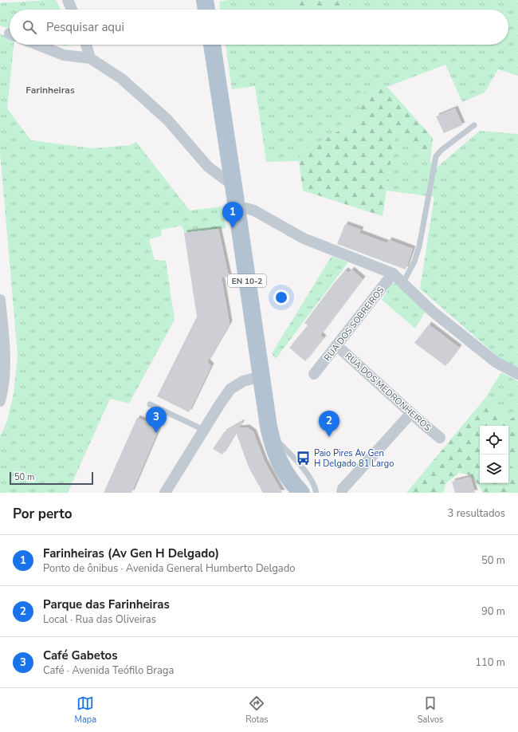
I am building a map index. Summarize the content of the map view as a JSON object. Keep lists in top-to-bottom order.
{
  "streets": {
    "main road": ["EN 10-2"],
    "street": ["RUA DOS SOBREIROS", "RUA DOS MEDRONHEIROS"]
  },
  "crossings": [
    ["RUA DOS SOBREIROS", "RUA DOS MEDRONHEIROS"]
  ],
  "districts": ["Farinheiras"],
  "places": {
    "bus stop": ["Paio Pires Av Gen H Delgado 81 Largo"]
  },
  "scale_bar": "50 m",
  "page": {
    "search": "Pesquisar aqui",
    "pins": ["1", "3", "2"],
    "scale": "50 m",
    "heading": ["Por perto", "3 resultados"],
    "list": [
      {
        "mark": "1",
        "name": "Farinheiras (Av Gen H Delgado)",
        "note": "Ponto de ônibus · Avenida General Humberto Delgado",
        "value": "50 m"
      },
      {
        "mark": "2",
        "name": "Parque das Farinheiras",
        "note": "Local · Rua das Oliveiras",
        "value": "90 m"
      },
      {
        "mark": "3",
        "name": "Café Gabetos",
        "note": "Café · Avenida Teófilo Braga",
        "value": "110 m"
      }
    ],
    "nav": ["Mapa", "Rotas", "Salvos"]
  }
}
